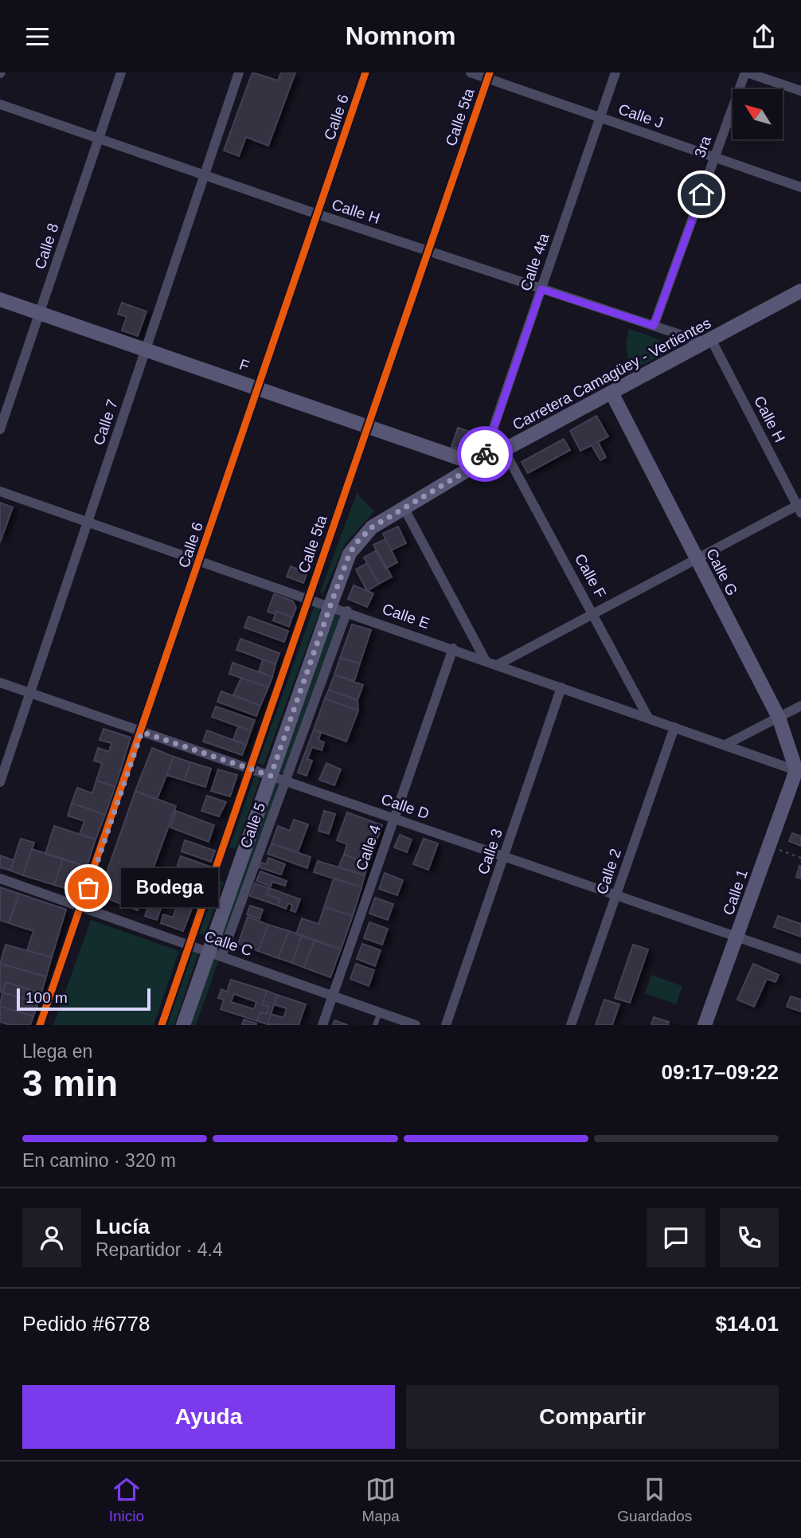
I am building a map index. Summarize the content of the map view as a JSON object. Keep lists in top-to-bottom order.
{
  "streets": {
    "street": [
      "Calle J",
      "Calle 6",
      "Calle 5ta",
      "3ra",
      "Calle H",
      "Calle 8",
      "Calle 4ta",
      "F",
      "Carretera Camagüey - Vertientes",
      "Calle 7",
      "Calle G",
      "Calle F",
      "Calle E",
      "Calle D",
      "Calle 5",
      "Calle 4",
      "Calle 3",
      "Calle 2",
      "Calle 1",
      "Calle C"
    ]
  },
  "crossings": [
    ["Calle J", "Calle 5ta"],
    ["Calle J", "3ra"],
    ["Calle J", "Calle 4ta"],
    ["Calle 6", "Calle H"],
    ["Calle 6", "F"],
    ["Calle 6", "Calle E"],
    ["Calle 6", "Calle D"],
    ["Calle 6", "Calle C"],
    ["Calle 5ta", "Calle H"],
    ["Calle 5ta", "F"],
    ["Calle 5ta", "Calle E"],
    ["Calle 5ta", "Calle D"],
    ["Calle 5ta", "Calle C"],
    ["3ra", "Calle H"],
    ["Calle H", "Calle 8"],
    ["Calle H", "Calle 4ta"],
    ["Calle H", "Carretera Camagüey - Vertientes"],
    ["Calle H", "Calle 7"],
    ["Calle 8", "F"],
    ["Calle 4ta", "F"],
    ["Calle 4ta", "Carretera Camagüey - Vertientes"],
    ["F", "Carretera Camagüey - Vertientes"],
    ["F", "Calle 7"],
    ["Carretera Camagüey - Vertientes", "Calle G"],
    ["Carretera Camagüey - Vertientes", "Calle F"],
    ["Carretera Camagüey - Vertientes", "Calle E"],
    ["Carretera Camagüey - Vertientes", "Calle 5"],
    ["Calle 7", "Calle E"],
    ["Calle 7", "Calle D"],
    ["Calle G", "Calle E"],
    ["Calle G", "Calle 1"],
    ["Calle F", "Calle E"],
    ["Calle E", "Calle 5"],
    ["Calle E", "Calle 4"],
    ["Calle E", "Calle 3"],
    ["Calle E", "Calle 2"],
    ["Calle E", "Calle 1"],
    ["Calle D", "Calle 5"],
    ["Calle D", "Calle 4"],
    ["Calle D", "Calle 3"],
    ["Calle D", "Calle 2"],
    ["Calle D", "Calle 1"],
    ["Calle 5", "Calle C"],
    ["Calle 4", "Calle C"]
  ],
  "places": ["Bodega"],
  "scale_bar": "100 m",
  "north": "top left",
  "page": {
    "header": "Nomnom",
    "bubble": "Bodega",
    "scale": "100 m",
    "heading": ["3 min", "Llega en", "09:17–09:22"],
    "panel": [
      "Lucía",
      "Repartidor · 4.4",
      "Pedido #6778",
      "$14.01"
    ],
    "bar": "En camino · 320 m",
    "buttons": ["Ayuda", "Compartir"],
    "tabs": ["Inicio", "Mapa", "Guardados"]
  }
}
